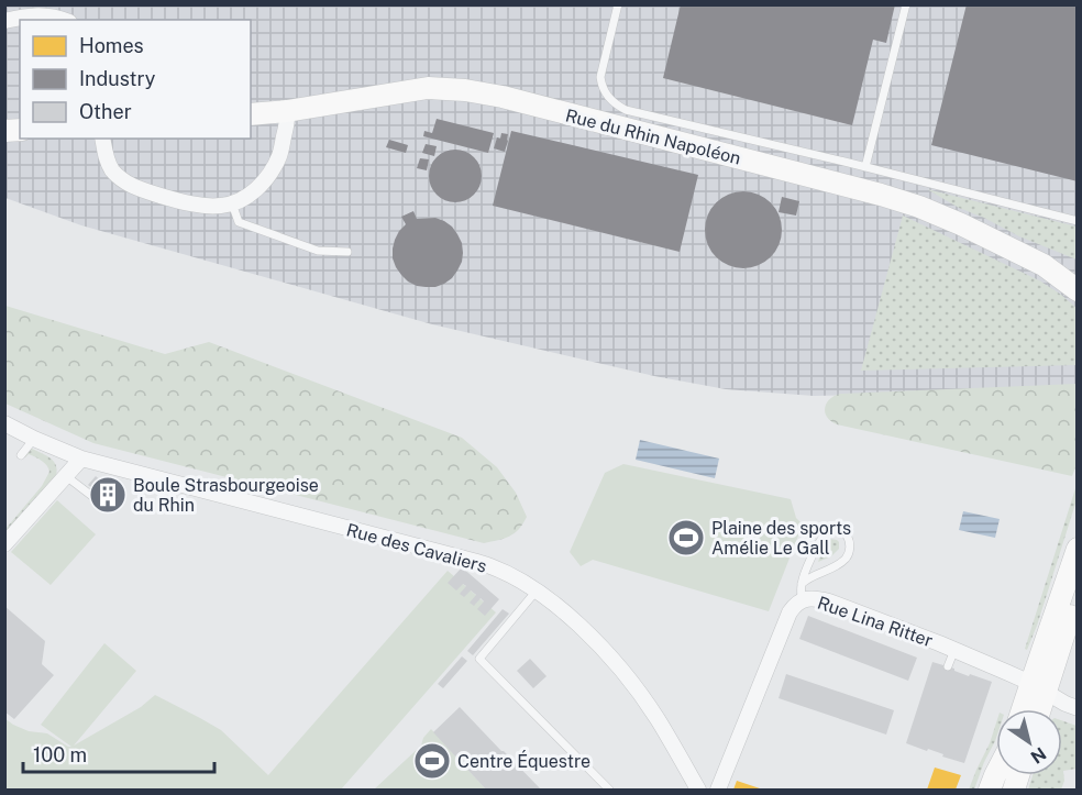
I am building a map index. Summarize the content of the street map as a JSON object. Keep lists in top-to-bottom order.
{
  "streets": {
    "main road": ["Rue du Rhin Napoléon"],
    "street": ["Rue des Cavaliers", "Rue Lina Ritter"]
  },
  "places": {
    "building": ["Boule Strasbourgeoise du Rhin"],
    "sports": ["Plaine des sports Amélie Le Gall", "Centre Équestre"]
  },
  "legend": ["Homes", "Industry", "Other"],
  "scale_bar": "100 m",
  "north": "bottom right"
}
